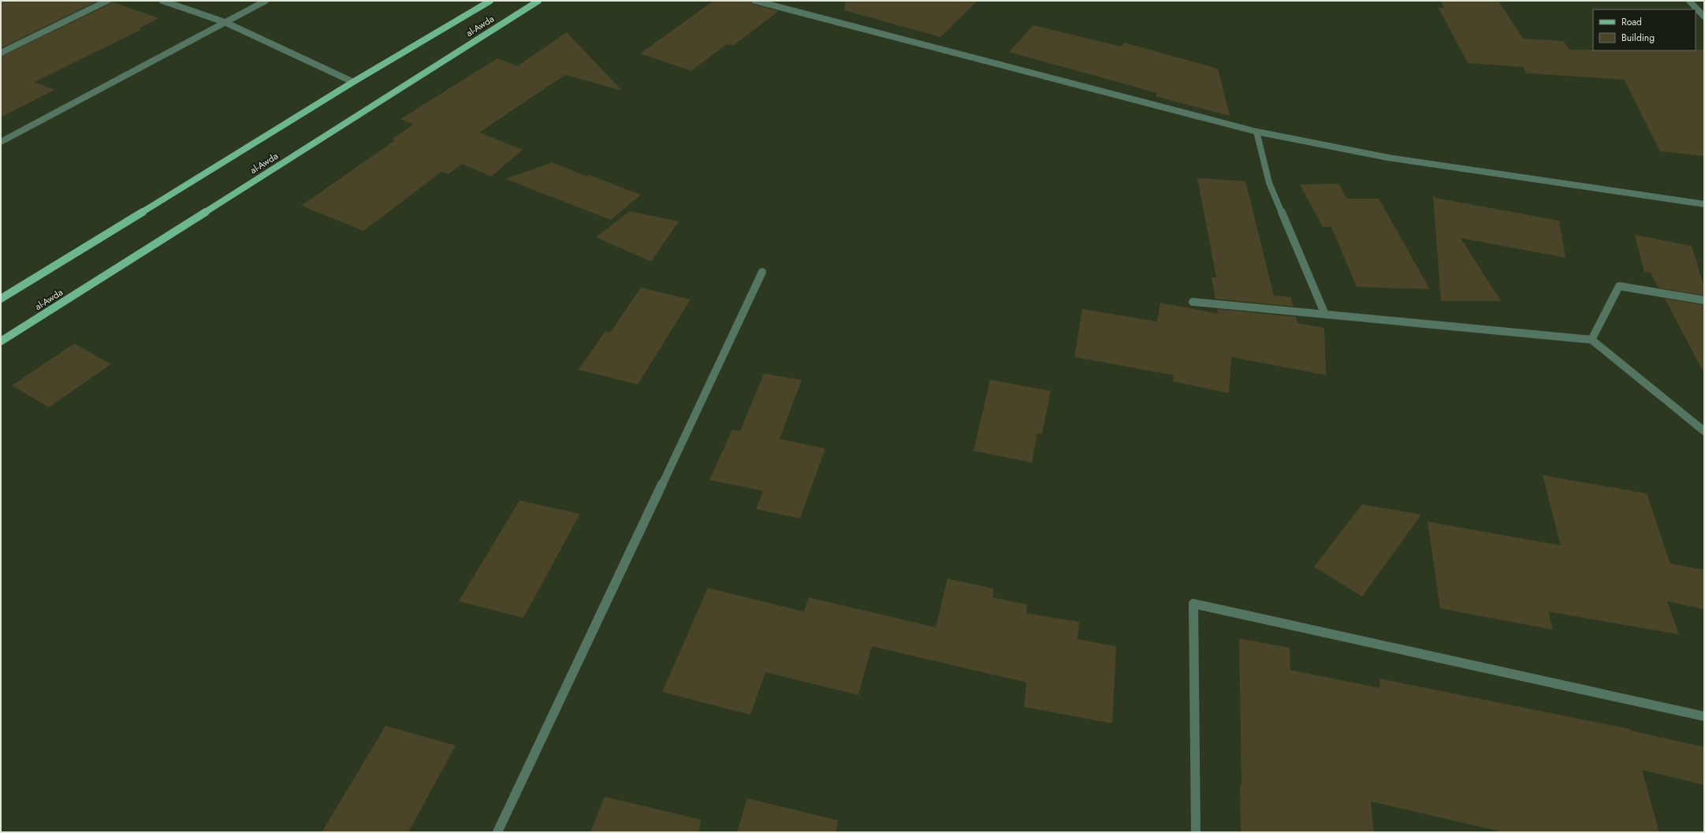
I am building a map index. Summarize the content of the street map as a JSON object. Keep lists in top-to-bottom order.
{
  "streets": {
    "main road": ["al-Awda"]
  },
  "legend": ["Road", "Building"]
}
